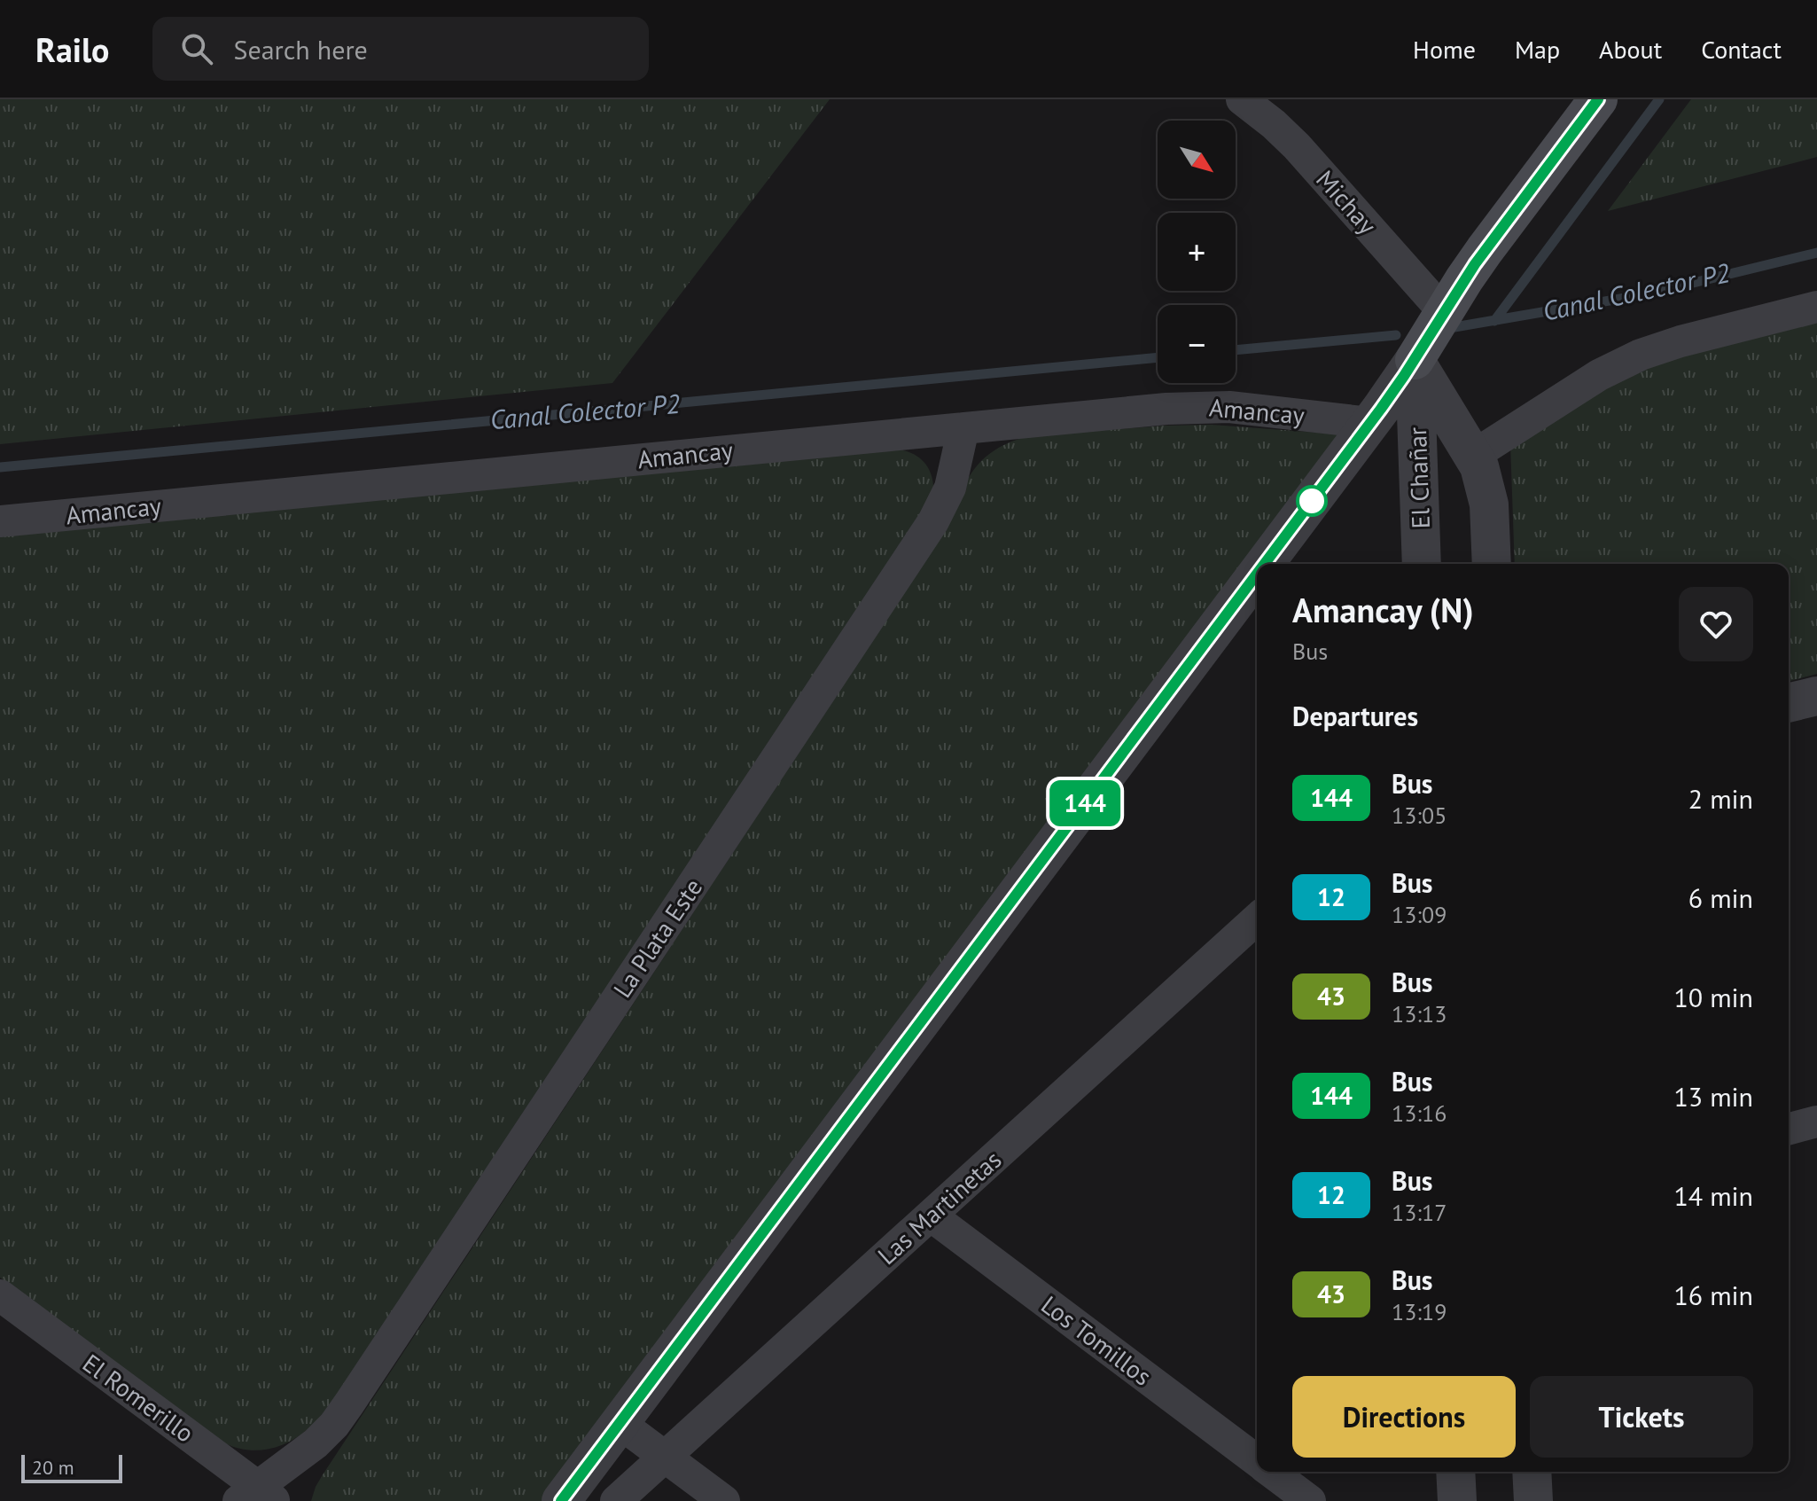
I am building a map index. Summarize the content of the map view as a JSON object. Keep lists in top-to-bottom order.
{
  "streets": {
    "street": [
      "Michay",
      "Amancay",
      "El Chañar",
      "La Plata Este",
      "Las Martinetas",
      "Los Tomillos",
      "El Romerillo"
    ]
  },
  "crossings": [
    ["Amancay", "La Plata Este"],
    ["La Plata Este", "El Romerillo"],
    ["Las Martinetas", "Los Tomillos"]
  ],
  "water": ["Canal Colector P2"],
  "lines": ["bus line 144"],
  "scale_bar": "20 m",
  "north": "bottom right",
  "page": {
    "header": "Railo",
    "search": "Search here",
    "nav": [
      "Home",
      "Map",
      "About",
      "Contact"
    ],
    "on_map": "144",
    "map_buttons": ["+", "−"],
    "heading": [
      ["Amancay (N)", "Bus"],
      "Departures"
    ],
    "list": [
      {
        "mark": "144",
        "name": "Bus",
        "note": "13:05",
        "value": "2 min"
      },
      {
        "mark": "12",
        "name": "Bus",
        "note": "13:09",
        "value": "6 min"
      },
      {
        "mark": "43",
        "name": "Bus",
        "note": "13:13",
        "value": "10 min"
      },
      {
        "mark": "144",
        "name": "Bus",
        "note": "13:16",
        "value": "13 min"
      },
      {
        "mark": "12",
        "name": "Bus",
        "note": "13:17",
        "value": "14 min"
      },
      {
        "mark": "43",
        "name": "Bus",
        "note": "13:19",
        "value": "16 min"
      }
    ],
    "buttons": ["Directions", "Tickets"],
    "scale": "20 m"
  }
}
